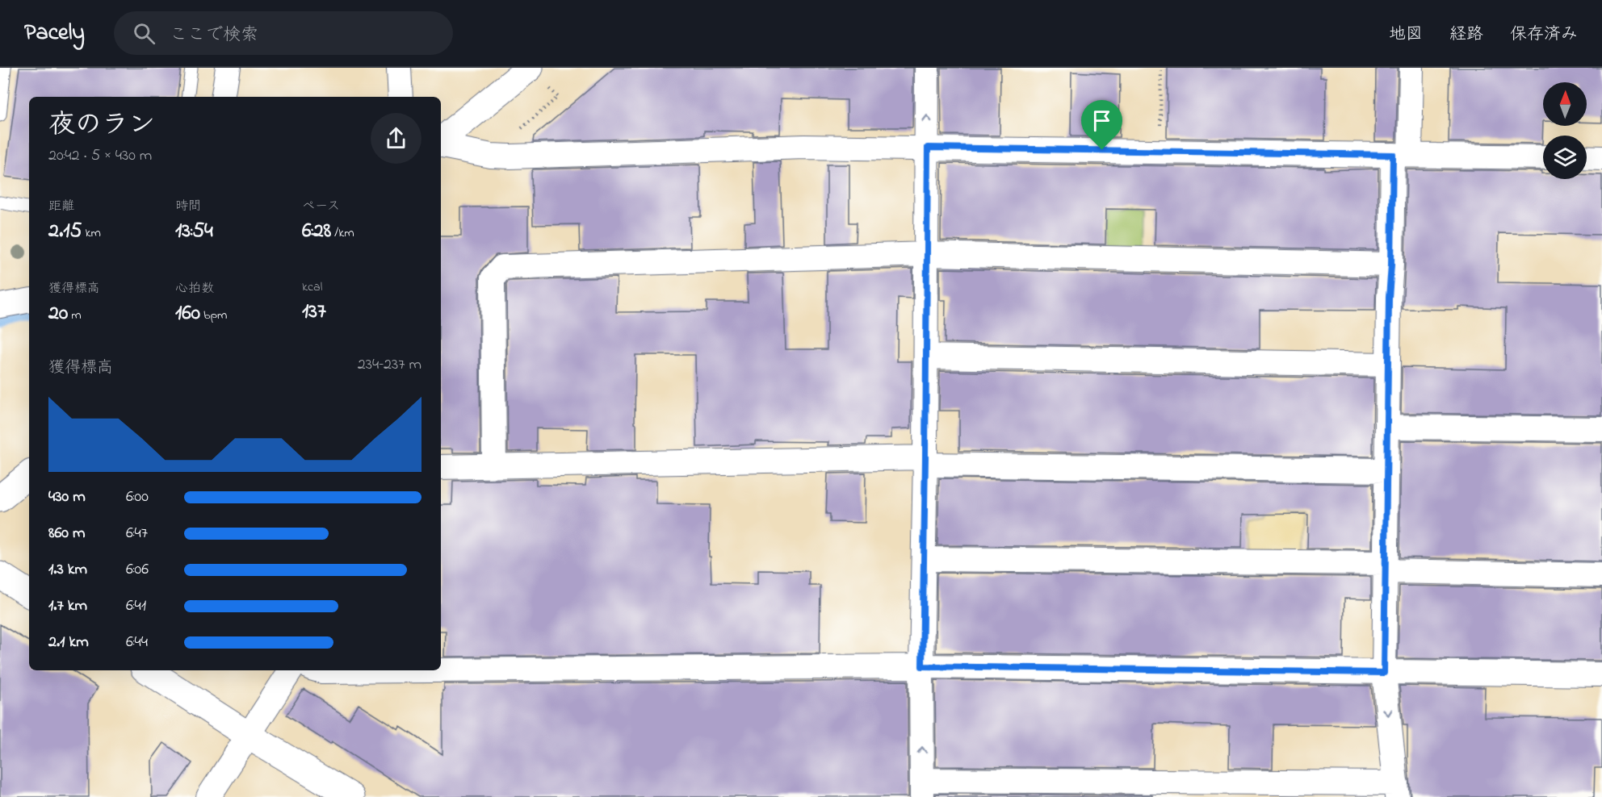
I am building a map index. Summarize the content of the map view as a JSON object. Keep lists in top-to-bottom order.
{
  "north": "top",
  "page": {
    "header": "Pacely",
    "search": "ここで検索",
    "nav": ["地図", "経路", "保存済み"],
    "heading": ["夜のラン", "20:42 · 5 × 430 m"],
    "stats": [
      ["距離", "2.15 km"],
      ["時間", "13:54"],
      ["ペース", "6:28 /km"],
      ["獲得標高", "20 m"],
      ["心拍数", "160 bpm"],
      ["kcal", "137"]
    ],
    "chart": ["獲得標高", "234–237 m"],
    "list": [
      {
        "name": "430 m",
        "note": "6:00"
      },
      {
        "name": "860 m",
        "note": "6:47"
      },
      {
        "name": "1.3 km",
        "note": "6:06"
      },
      {
        "name": "1.7 km",
        "note": "6:41"
      },
      {
        "name": "2.1 km",
        "note": "6:44"
      }
    ]
  }
}
